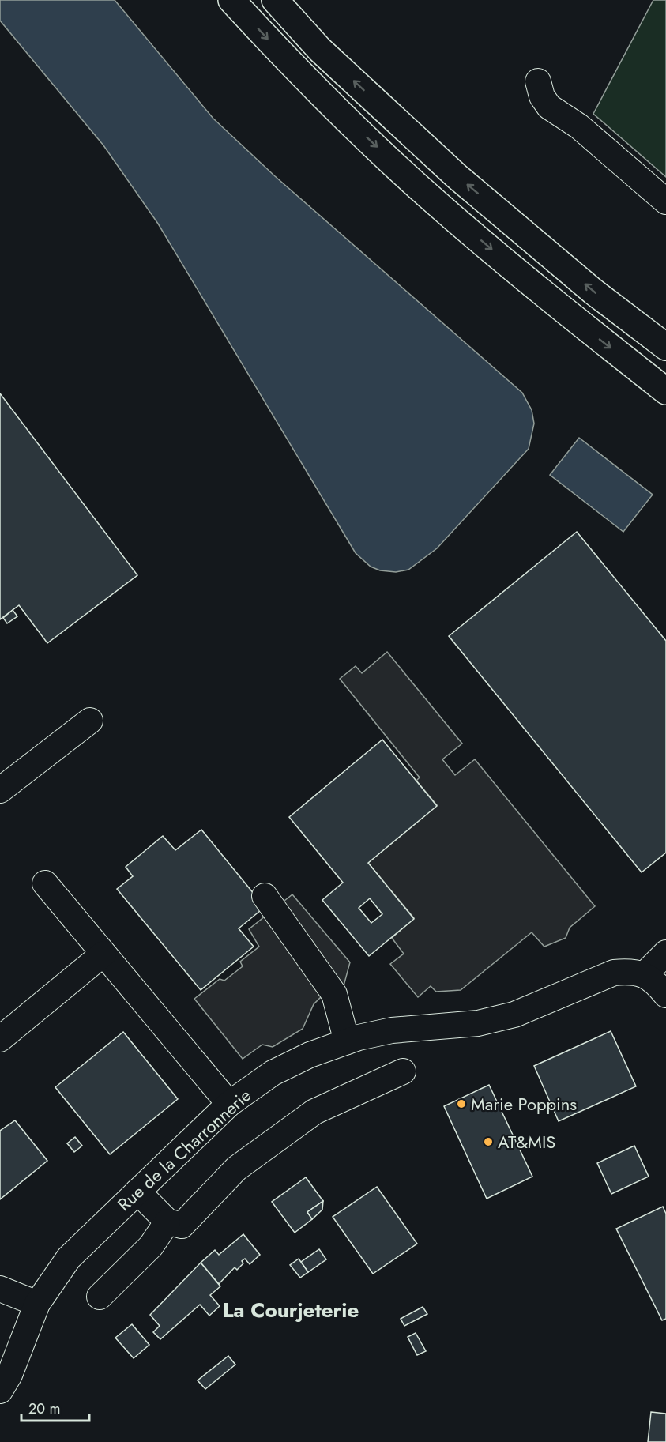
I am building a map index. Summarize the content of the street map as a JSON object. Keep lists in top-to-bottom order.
{
  "streets": {
    "street": ["Rue de la Charronnerie"]
  },
  "districts": ["La Courjeterie"],
  "places": ["Marie Poppins", "AT&MIS"],
  "scale_bar": "20 m"
}
